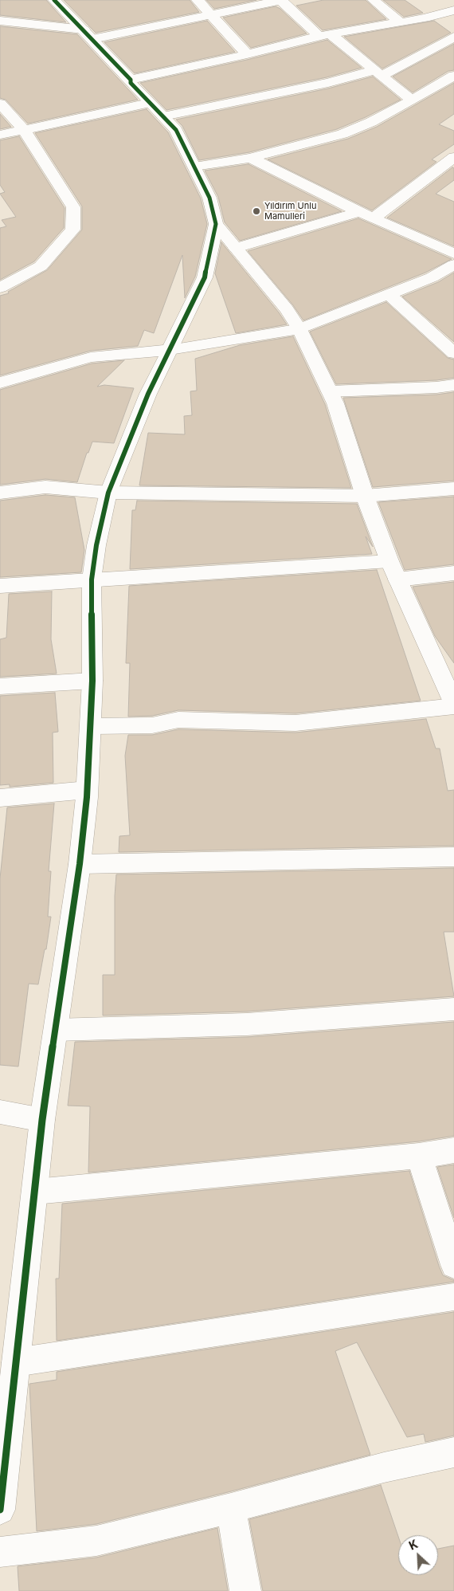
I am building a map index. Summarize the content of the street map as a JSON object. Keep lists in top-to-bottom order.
{
  "places": ["Yıldırım Unlu Mamulleri"],
  "north": "top left"
}
